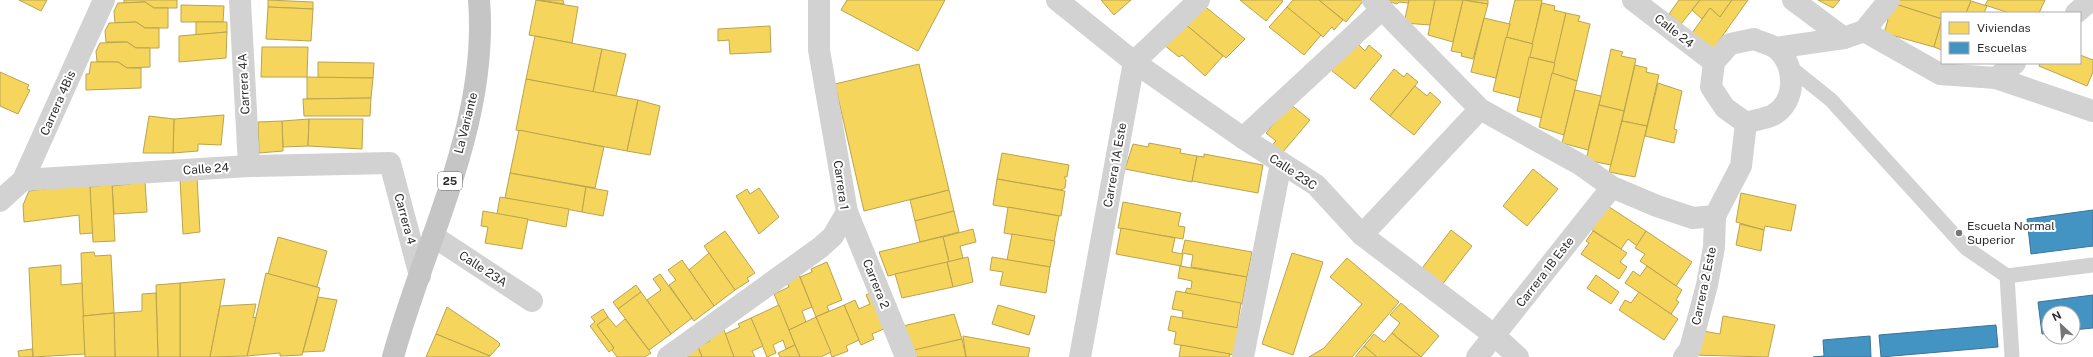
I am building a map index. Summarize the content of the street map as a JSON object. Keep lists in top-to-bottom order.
{
  "streets": {
    "main road": ["La Variante", "25"],
    "street": [
      "Calle 24",
      "Carrera 4A",
      "Carrera 4Bis",
      "Carrera 1A Este",
      "Calle 23C",
      "Carrera 1",
      "Carrera 4",
      "Calle 23A",
      "Carrera 1B Este",
      "Carrera 2",
      "Carrera 2 Este"
    ]
  },
  "crossings": [
    ["Calle 24", "Carrera 4A"],
    ["Calle 24", "Carrera 4Bis"],
    ["Calle 24", "Carrera 4"],
    ["Calle 24", "Carrera 2 Este"],
    ["La Variante", "Carrera 4"],
    ["La Variante", "Calle 23A"],
    ["Carrera 1A Este", "Calle 23C"],
    ["Calle 23C", "Carrera 1B Este"],
    ["Carrera 1", "Carrera 2"]
  ],
  "places": ["Escuela Normal Superior"],
  "legend": ["Viviendas", "Escuelas"],
  "north": "top left"
}
